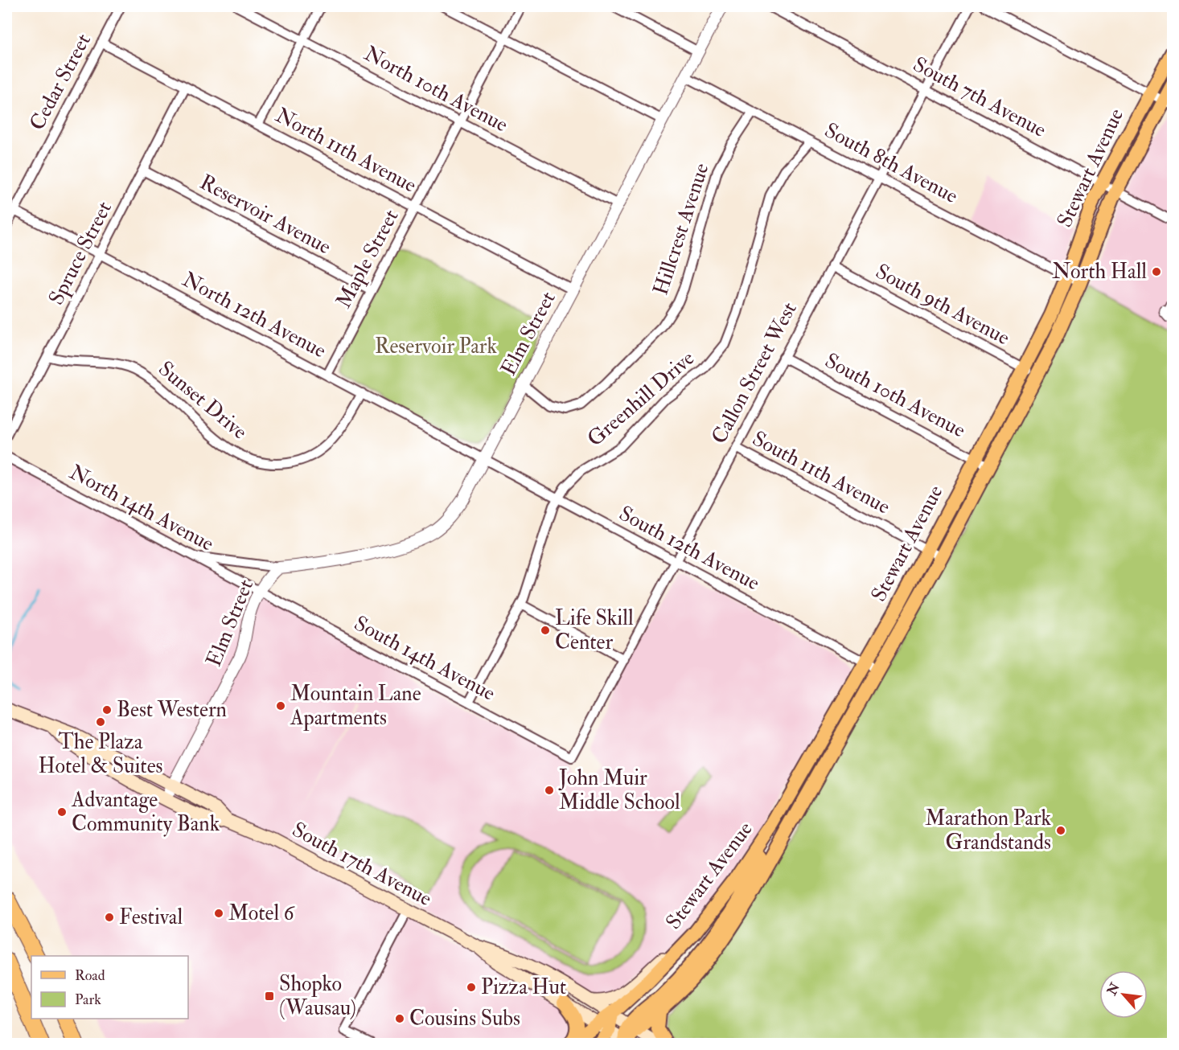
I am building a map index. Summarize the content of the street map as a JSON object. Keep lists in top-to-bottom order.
{
  "streets": {
    "main road": ["Stewart Avenue", "South 17th Avenue"],
    "street": [
      "Cedar Street",
      "North 10th Avenue",
      "South 7th Avenue",
      "North 11th Avenue",
      "South 8th Avenue",
      "Reservoir Avenue",
      "Hillcrest Avenue",
      "Spruce Street",
      "Maple Street",
      "South 9th Avenue",
      "North 12th Avenue",
      "Elm Street",
      "Callon Street West",
      "South 10th Avenue",
      "Greenhill Drive",
      "Sunset Drive",
      "South 11th Avenue",
      "North 14th Avenue",
      "South 12th Avenue",
      "South 14th Avenue"
    ]
  },
  "crossings": [
    ["Cedar Street", "North 11th Avenue"],
    ["Cedar Street", "North 12th Avenue"],
    ["North 10th Avenue", "Maple Street"],
    ["North 10th Avenue", "Elm Street"],
    ["South 7th Avenue", "Stewart Avenue"],
    ["South 7th Avenue", "Callon Street West"],
    ["North 11th Avenue", "Spruce Street"],
    ["North 11th Avenue", "Maple Street"],
    ["North 11th Avenue", "Elm Street"],
    ["South 8th Avenue", "Stewart Avenue"],
    ["South 8th Avenue", "Hillcrest Avenue"],
    ["South 8th Avenue", "Elm Street"],
    ["South 8th Avenue", "Callon Street West"],
    ["South 8th Avenue", "Greenhill Drive"],
    ["Stewart Avenue", "South 9th Avenue"],
    ["Stewart Avenue", "South 10th Avenue"],
    ["Stewart Avenue", "South 11th Avenue"],
    ["Stewart Avenue", "South 12th Avenue"],
    ["Stewart Avenue", "South 17th Avenue"],
    ["Reservoir Avenue", "Spruce Street"],
    ["Reservoir Avenue", "Maple Street"],
    ["Hillcrest Avenue", "Elm Street"],
    ["Spruce Street", "North 12th Avenue"],
    ["Spruce Street", "Sunset Drive"],
    ["Maple Street", "North 12th Avenue"],
    ["South 9th Avenue", "Callon Street West"],
    ["North 12th Avenue", "Elm Street"],
    ["North 12th Avenue", "Sunset Drive"],
    ["North 12th Avenue", "South 12th Avenue"],
    ["Elm Street", "North 14th Avenue"],
    ["Elm Street", "South 12th Avenue"],
    ["Elm Street", "South 14th Avenue"],
    ["Elm Street", "South 17th Avenue"],
    ["Callon Street West", "South 10th Avenue"],
    ["Callon Street West", "South 11th Avenue"],
    ["Callon Street West", "South 12th Avenue"],
    ["Callon Street West", "South 14th Avenue"],
    ["Greenhill Drive", "South 12th Avenue"],
    ["Greenhill Drive", "South 14th Avenue"],
    ["North 14th Avenue", "South 14th Avenue"]
  ],
  "parks": ["Reservoir Park"],
  "places": {
    "other": [
      "North Hall",
      "Life Skill Center",
      "Mountain Lane Apartments",
      "Best Western",
      "The Plaza Hotel & Suites",
      "John Muir Middle School",
      "Advantage Community Bank",
      "Marathon Park Grandstands",
      "Motel 6",
      "Festival",
      "Pizza Hut",
      "Cousins Subs"
    ],
    "transit": ["Shopko (Wausau)"]
  },
  "legend": ["Road", "Park"],
  "north": "top left"
}
